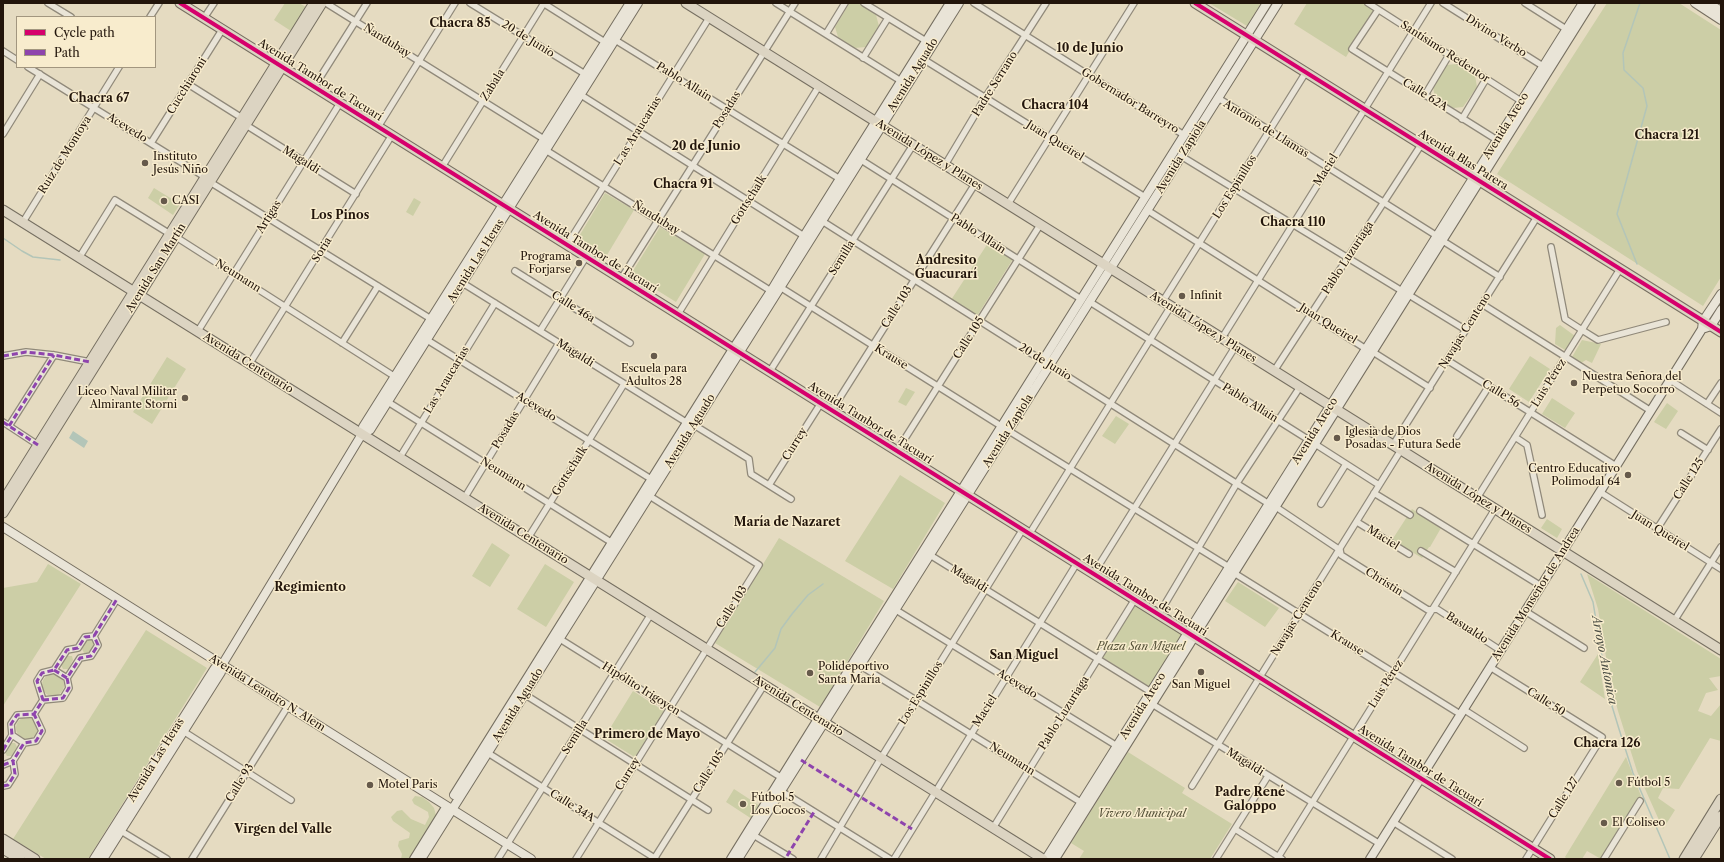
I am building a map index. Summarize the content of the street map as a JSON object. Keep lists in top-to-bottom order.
{
  "streets": {
    "main road": [
      "Avenida Aguado",
      "Avenida Tambor de Tacuarí",
      "Avenida Areco",
      "Avenida López y Planes",
      "Avenida Zapiola",
      "Avenida Blas Parera",
      "Avenida Las Heras",
      "Avenida San Martín",
      "Avenida Centenario",
      "Avenida Monseñor de Andrea",
      "Avenida Leandro N. Alem"
    ],
    "street": [
      "Divino Verbo",
      "20 de Junio",
      "Ñandubay",
      "Santísimo Redentor",
      "Pablo Allain",
      "Padre Serrano",
      "Zabala",
      "Cucchiaroni",
      "Calle 62A",
      "Gobernador Barreyro",
      "Posadas",
      "Acevedo",
      "Antonio de Llamas",
      "L as Araucarias",
      "Juan Queirel",
      "Ruíz de Montoya",
      "Magaldi",
      "Maciel",
      "Los Espinillos",
      "Gottschalk",
      "Artigas",
      "Soria",
      "Semilla",
      "Pablo Luzuriaga",
      "Neumann",
      "Calle 46a",
      "Calle 103",
      "Navajas Centeno",
      "Calle 105",
      "Krause",
      "Las Araucarias",
      "Luis Pérez",
      "Calle 56",
      "Currey",
      "Calle 125",
      "Christin",
      "Basualdo",
      "Hipólito Irigoyen",
      "Calle 50",
      "Calle 93",
      "Calle 127",
      "Calle 34A"
    ]
  },
  "crossings": [
    ["Divino Verbo", "Avenida Areco"],
    ["20 de Junio", "Avenida Aguado"],
    ["20 de Junio", "Zabala"],
    ["20 de Junio", "Avenida Areco"],
    ["20 de Junio", "Avenida Zapiola"],
    ["20 de Junio", "Los Espinillos"],
    ["20 de Junio", "Semilla"],
    ["20 de Junio", "Avenida Las Heras"],
    ["20 de Junio", "Calle 103"],
    ["20 de Junio", "Calle 105"],
    ["Ñandubay", "Avenida Aguado"],
    ["Ñandubay", "Zabala"],
    ["Ñandubay", "Posadas"],
    ["Ñandubay", "L as Araucarias"],
    ["Ñandubay", "Gottschalk"],
    ["Ñandubay", "Avenida Las Heras"],
    ["Santísimo Redentor", "Calle 62A"],
    ["Santísimo Redentor", "Avenida Areco"],
    ["Santísimo Redentor", "Maciel"],
    ["Avenida Aguado", "Avenida Tambor de Tacuarí"],
    ["Avenida Aguado", "Pablo Allain"],
    ["Avenida Aguado", "Acevedo"],
    ["Avenida Aguado", "Juan Queirel"],
    ["Avenida Aguado", "Avenida López y Planes"],
    ["Avenida Aguado", "Magaldi"],
    ["Avenida Aguado", "Neumann"],
    ["Avenida Aguado", "Calle 103"],
    ["Avenida Aguado", "Krause"],
    ["Avenida Aguado", "Avenida Centenario"],
    ["Avenida Aguado", "Hipólito Irigoyen"],
    ["Avenida Aguado", "Avenida Leandro N. Alem"],
    ["Avenida Aguado", "Calle 34A"],
    ["Avenida Tambor de Tacuarí", "Zabala"],
    ["Avenida Tambor de Tacuarí", "Cucchiaroni"],
    ["Avenida Tambor de Tacuarí", "Posadas"],
    ["Avenida Tambor de Tacuarí", "Avenida Areco"],
    ["Avenida Tambor de Tacuarí", "L as Araucarias"],
    ["Avenida Tambor de Tacuarí", "Avenida Zapiola"],
    ["Avenida Tambor de Tacuarí", "Maciel"],
    ["Avenida Tambor de Tacuarí", "Los Espinillos"],
    ["Avenida Tambor de Tacuarí", "Gottschalk"],
    ["Avenida Tambor de Tacuarí", "Artigas"],
    ["Avenida Tambor de Tacuarí", "Soria"],
    ["Avenida Tambor de Tacuarí", "Semilla"],
    ["Avenida Tambor de Tacuarí", "Pablo Luzuriaga"],
    ["Avenida Tambor de Tacuarí", "Avenida Las Heras"],
    ["Avenida Tambor de Tacuarí", "Avenida San Martín"],
    ["Avenida Tambor de Tacuarí", "Calle 103"],
    ["Avenida Tambor de Tacuarí", "Navajas Centeno"],
    ["Avenida Tambor de Tacuarí", "Calle 105"],
    ["Avenida Tambor de Tacuarí", "Luis Pérez"],
    ["Avenida Tambor de Tacuarí", "Currey"],
    ["Avenida Tambor de Tacuarí", "Avenida Monseñor de Andrea"],
    ["Avenida Tambor de Tacuarí", "Calle 127"],
    ["Pablo Allain", "Zabala"],
    ["Pablo Allain", "Posadas"],
    ["Pablo Allain", "Avenida Areco"],
    ["Pablo Allain", "L as Araucarias"],
    ["Pablo Allain", "Avenida Zapiola"],
    ["Pablo Allain", "Los Espinillos"],
    ["Pablo Allain", "Gottschalk"],
    ["Pablo Allain", "Semilla"],
    ["Pablo Allain", "Avenida Las Heras"],
    ["Pablo Allain", "Calle 103"],
    ["Pablo Allain", "Navajas Centeno"],
    ["Pablo Allain", "Calle 105"],
    ["Padre Serrano", "Gobernador Barreyro"],
    ["Padre Serrano", "Juan Queirel"],
    ["Padre Serrano", "Avenida López y Planes"],
    ["Cucchiaroni", "Acevedo"],
    ["Cucchiaroni", "Magaldi"],
    ["Calle 62A", "Avenida Areco"],
    ["Calle 62A", "Maciel"],
    ["Gobernador Barreyro", "Avenida Zapiola"],
    ["Posadas", "Acevedo"],
    ["Posadas", "Avenida López y Planes"],
    ["Posadas", "Magaldi"],
    ["Posadas", "Neumann"],
    ["Posadas", "Avenida Centenario"],
    ["Avenida Areco", "Acevedo"],
    ["Avenida Areco", "Antonio de Llamas"],
    ["Avenida Areco", "Juan Queirel"],
    ["Avenida Areco", "Avenida López y Planes"],
    ["Avenida Areco", "Magaldi"],
    ["Avenida Areco", "Avenida Blas Parera"],
    ["Avenida Areco", "Neumann"],
    ["Avenida Areco", "Krause"],
    ["Acevedo", "Ruíz de Montoya"],
    ["Acevedo", "Avenida Zapiola"],
    ["Acevedo", "Maciel"],
    ["Acevedo", "Los Espinillos"],
    ["Acevedo", "Gottschalk"],
    ["Acevedo", "Artigas"],
    ["Acevedo", "Soria"],
    ["Acevedo", "Pablo Luzuriaga"],
    ["Acevedo", "Avenida Las Heras"],
    ["Acevedo", "Avenida San Martín"],
    ["Acevedo", "Las Araucarias"],
    ["Antonio de Llamas", "Avenida Zapiola"],
    ["Antonio de Llamas", "Maciel"],
    ["Antonio de Llamas", "Los Espinillos"],
    ["Antonio de Llamas", "Pablo Luzuriaga"],
    ["Antonio de Llamas", "Navajas Centeno"],
    ["L as Araucarias", "Avenida López y Planes"],
    ["Juan Queirel", "Avenida Zapiola"],
    ["Juan Queirel", "Maciel"],
    ["Juan Queirel", "Los Espinillos"],
    ["Juan Queirel", "Pablo Luzuriaga"],
    ["Juan Queirel", "Navajas Centeno"],
    ["Juan Queirel", "Calle 125"],
    ["Juan Queirel", "Avenida Monseñor de Andrea"],
    ["Ruíz de Montoya", "Avenida Centenario"],
    ["Avenida López y Planes", "Avenida Zapiola"],
    ["Avenida López y Planes", "Maciel"],
    ["Avenida López y Planes", "Los Espinillos"],
    ["Avenida López y Planes", "Gottschalk"],
    ["Avenida López y Planes", "Semilla"],
    ["Avenida López y Planes", "Pablo Luzuriaga"],
    ["Avenida López y Planes", "Calle 103"],
    ["Avenida López y Planes", "Navajas Centeno"],
    ["Avenida López y Planes", "Calle 105"],
    ["Avenida López y Planes", "Luis Pérez"],
    ["Avenida López y Planes", "Avenida Monseñor de Andrea"],
    ["Avenida Zapiola", "Magaldi"],
    ["Avenida Zapiola", "Avenida Blas Parera"],
    ["Avenida Zapiola", "Neumann"],
    ["Avenida Zapiola", "Krause"],
    ["Avenida Zapiola", "Avenida Centenario"],
    ["Avenida Zapiola", "Hipólito Irigoyen"],
    ["Magaldi", "Maciel"],
    ["Magaldi", "Los Espinillos"],
    ["Magaldi", "Gottschalk"],
    ["Magaldi", "Artigas"],
    ["Magaldi", "Soria"],
    ["Magaldi", "Pablo Luzuriaga"],
    ["Magaldi", "Avenida Las Heras"],
    ["Magaldi", "Avenida San Martín"],
    ["Magaldi", "Navajas Centeno"],
    ["Magaldi", "Las Araucarias"],
    ["Magaldi", "Luis Pérez"],
    ["Magaldi", "Currey"],
    ["Magaldi", "Avenida Monseñor de Andrea"],
    ["Avenida Blas Parera", "Maciel"],
    ["Avenida Blas Parera", "Los Espinillos"],
    ["Avenida Blas Parera", "Pablo Luzuriaga"],
    ["Avenida Blas Parera", "Navajas Centeno"],
    ["Avenida Blas Parera", "Luis Pérez"],
    ["Avenida Blas Parera", "Avenida Monseñor de Andrea"],
    ["Maciel", "Neumann"],
    ["Maciel", "Navajas Centeno"],
    ["Maciel", "Avenida Centenario"],
    ["Los Espinillos", "Neumann"],
    ["Los Espinillos", "Krause"],
    ["Los Espinillos", "Avenida Centenario"],
    ["Gottschalk", "Neumann"],
    ["Gottschalk", "Avenida Centenario"],
    ["Artigas", "Neumann"],
    ["Artigas", "Avenida Centenario"],
    ["Soria", "Neumann"],
    ["Soria", "Avenida Centenario"],
    ["Semilla", "Krause"],
    ["Semilla", "Avenida Centenario"],
    ["Semilla", "Hipólito Irigoyen"],
    ["Semilla", "Avenida Leandro N. Alem"],
    ["Semilla", "Calle 34A"],
    ["Pablo Luzuriaga", "Neumann"],
    ["Pablo Luzuriaga", "Avenida Centenario"],
    ["Avenida Las Heras", "Neumann"],
    ["Avenida Las Heras", "Avenida Centenario"],
    ["Avenida Las Heras", "Avenida Leandro N. Alem"],
    ["Avenida San Martín", "Neumann"],
    ["Avenida San Martín", "Avenida Centenario"],
    ["Neumann", "Avenida Centenario"],
    ["Neumann", "Las Araucarias"],
    ["Calle 103", "Krause"],
    ["Calle 103", "Avenida Centenario"],
    ["Calle 103", "Currey"],
    ["Navajas Centeno", "Krause"],
    ["Navajas Centeno", "Calle 56"],
    ["Navajas Centeno", "Christin"],
    ["Calle 105", "Krause"],
    ["Calle 105", "Avenida Centenario"],
    ["Calle 105", "Hipólito Irigoyen"],
    ["Calle 105", "Calle 34A"],
    ["Krause", "Luis Pérez"],
    ["Krause", "Avenida Monseñor de Andrea"],
    ["Avenida Centenario", "Las Araucarias"],
    ["Avenida Centenario", "Currey"],
    ["Luis Pérez", "Calle 56"],
    ["Luis Pérez", "Christin"],
    ["Luis Pérez", "Basualdo"],
    ["Calle 56", "Avenida Monseñor de Andrea"],
    ["Currey", "Hipólito Irigoyen"],
    ["Currey", "Calle 34A"],
    ["Christin", "Basualdo"],
    ["Avenida Monseñor de Andrea", "Basualdo"],
    ["Avenida Monseñor de Andrea", "Calle 50"],
    ["Avenida Leandro N. Alem", "Calle 93"],
    ["Calle 50", "Calle 127"]
  ],
  "districts": [
    "Chacra 85",
    "10 de Junio",
    "Chacra 67",
    "Chacra 104",
    "Chacra 121",
    "20 de Junio",
    "Chacra 91",
    "Los Pinos",
    "Chacra 110",
    "Andresito Guacurarí",
    "María de Nazaret",
    "Regimiento",
    "San Miguel",
    "Primero de Mayo",
    "Chacra 126",
    "Padre René Galoppo",
    "Virgen del Valle"
  ],
  "water": ["Arroyo Antonica"],
  "parks": ["Plaza San Miguel", "Vivero Municipal"],
  "places": [
    "Instituto Jesús Niño",
    "CASI",
    "Programa Forjarse",
    "Infinit",
    "Escuela para Adultos 28",
    "Nuestra Señora del Perpetuo Socorro",
    "Liceo Naval Militar Almirante Storni",
    "Iglesia de Dios Posadas - Futura Sede",
    "Centro Educativo Polimodal 64",
    "San Miguel",
    "Polideportivo Santa María",
    "Fútbol 5",
    "Motel Paris",
    "Fútbol 5 Los Cocos",
    "El Coliseo"
  ],
  "legend": ["Cycle path", "Path"]
}
